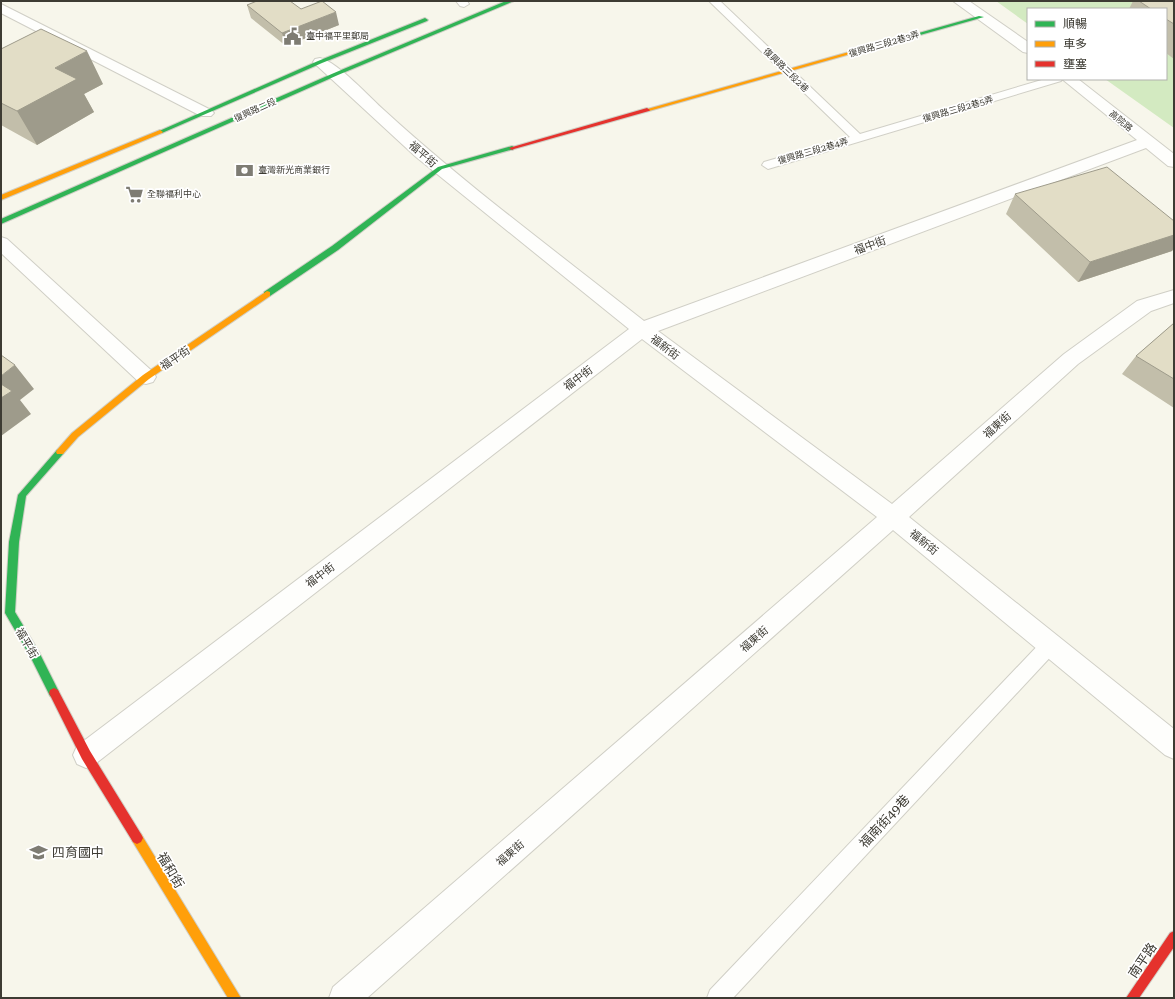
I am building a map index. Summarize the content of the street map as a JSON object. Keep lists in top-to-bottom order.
{
  "streets": {
    "street": [
      "復興路三段2巷3弄",
      "復興路二段",
      "高院路",
      "福平街",
      "福中街",
      "福新街",
      "福東街",
      "福和街",
      "南平路"
    ],
    "lane": [
      "復興路三段2巷",
      "復興路三段2巷5弄",
      "復興路三段2巷4弄",
      "福南街49巷"
    ]
  },
  "crossings": [
    ["復興路三段2巷3弄", "復興路三段2巷"],
    ["復興路三段2巷", "復興路三段2巷5弄"],
    ["復興路三段2巷", "復興路三段2巷4弄"],
    ["復興路三段2巷5弄", "復興路三段2巷4弄"],
    ["復興路二段", "福平街"],
    ["高院路", "福中街"],
    ["福平街", "福中街"],
    ["福平街", "福新街"],
    ["福平街", "福和街"],
    ["福中街", "福新街"],
    ["福中街", "福和街"],
    ["福新街", "福東街"],
    ["福新街", "福南街49巷"]
  ],
  "places": {
    "public building": ["臺中福平里郵局"],
    "bank": ["臺灣新光商業銀行"],
    "supermarket": ["全聯福利中心"],
    "school or university": ["四育國中"]
  },
  "legend": ["順暢", "車多", "壅塞"]
}
